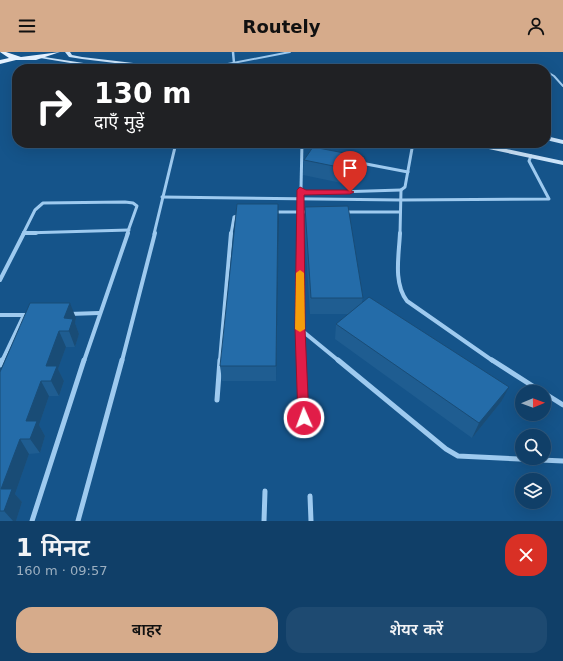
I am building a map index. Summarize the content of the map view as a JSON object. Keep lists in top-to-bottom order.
{
  "north": "right",
  "page": {
    "header": "Routely",
    "turn": ["130 m", "दाएँ मुड़ें"],
    "heading": ["1 मिनट", "160 m · 09:57"],
    "buttons": ["बाहर", "शेयर करें"]
  }
}
